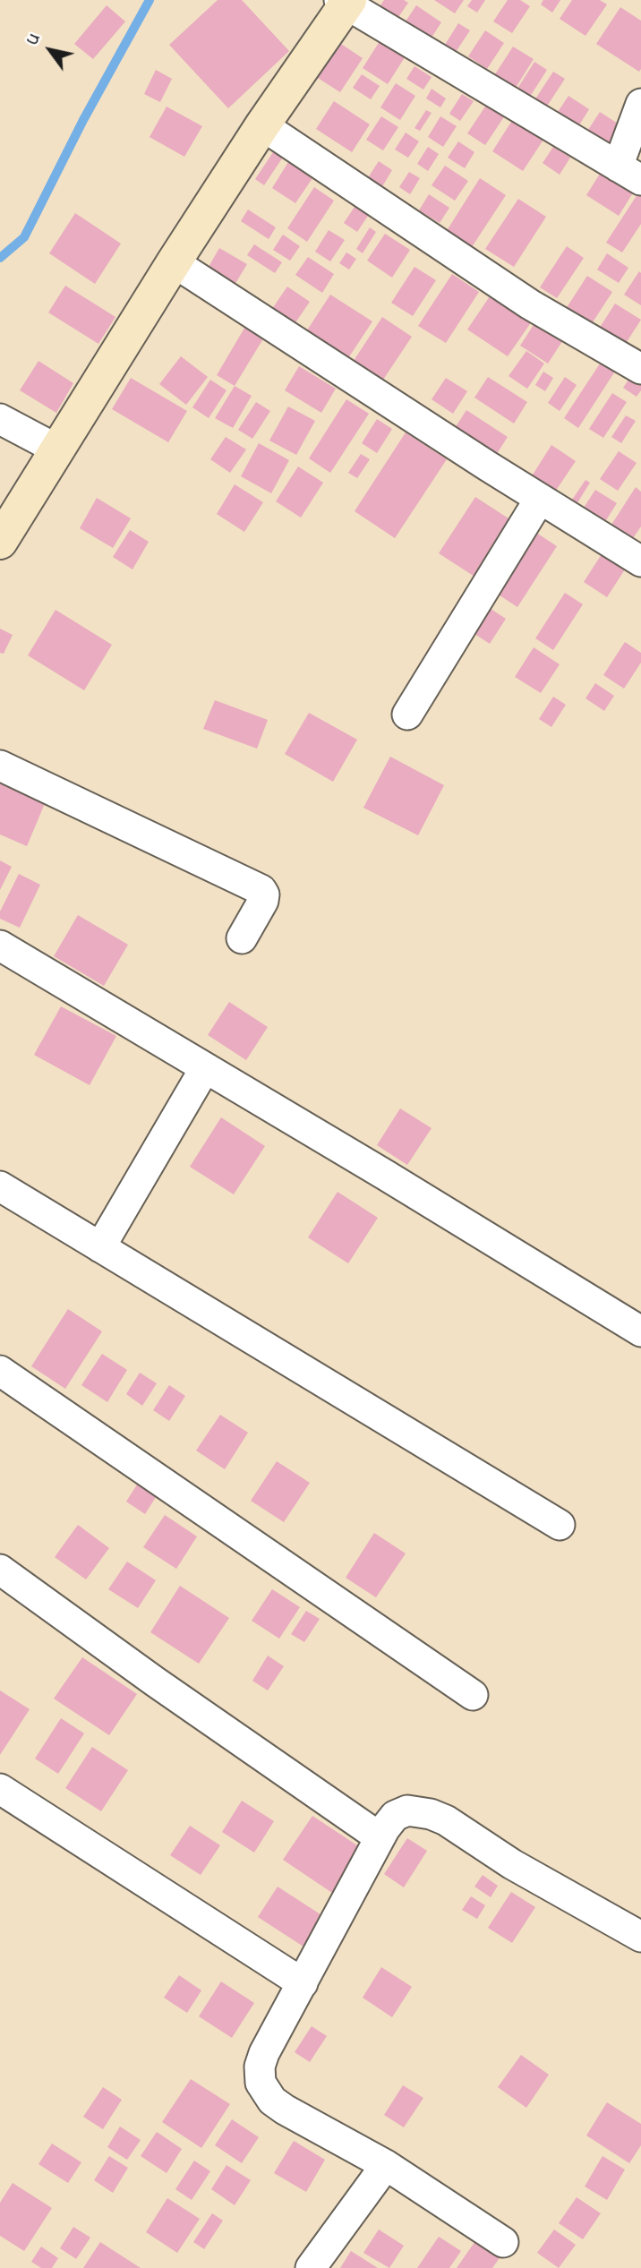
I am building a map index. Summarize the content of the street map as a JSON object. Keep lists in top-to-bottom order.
{
  "north": "top left"
}
